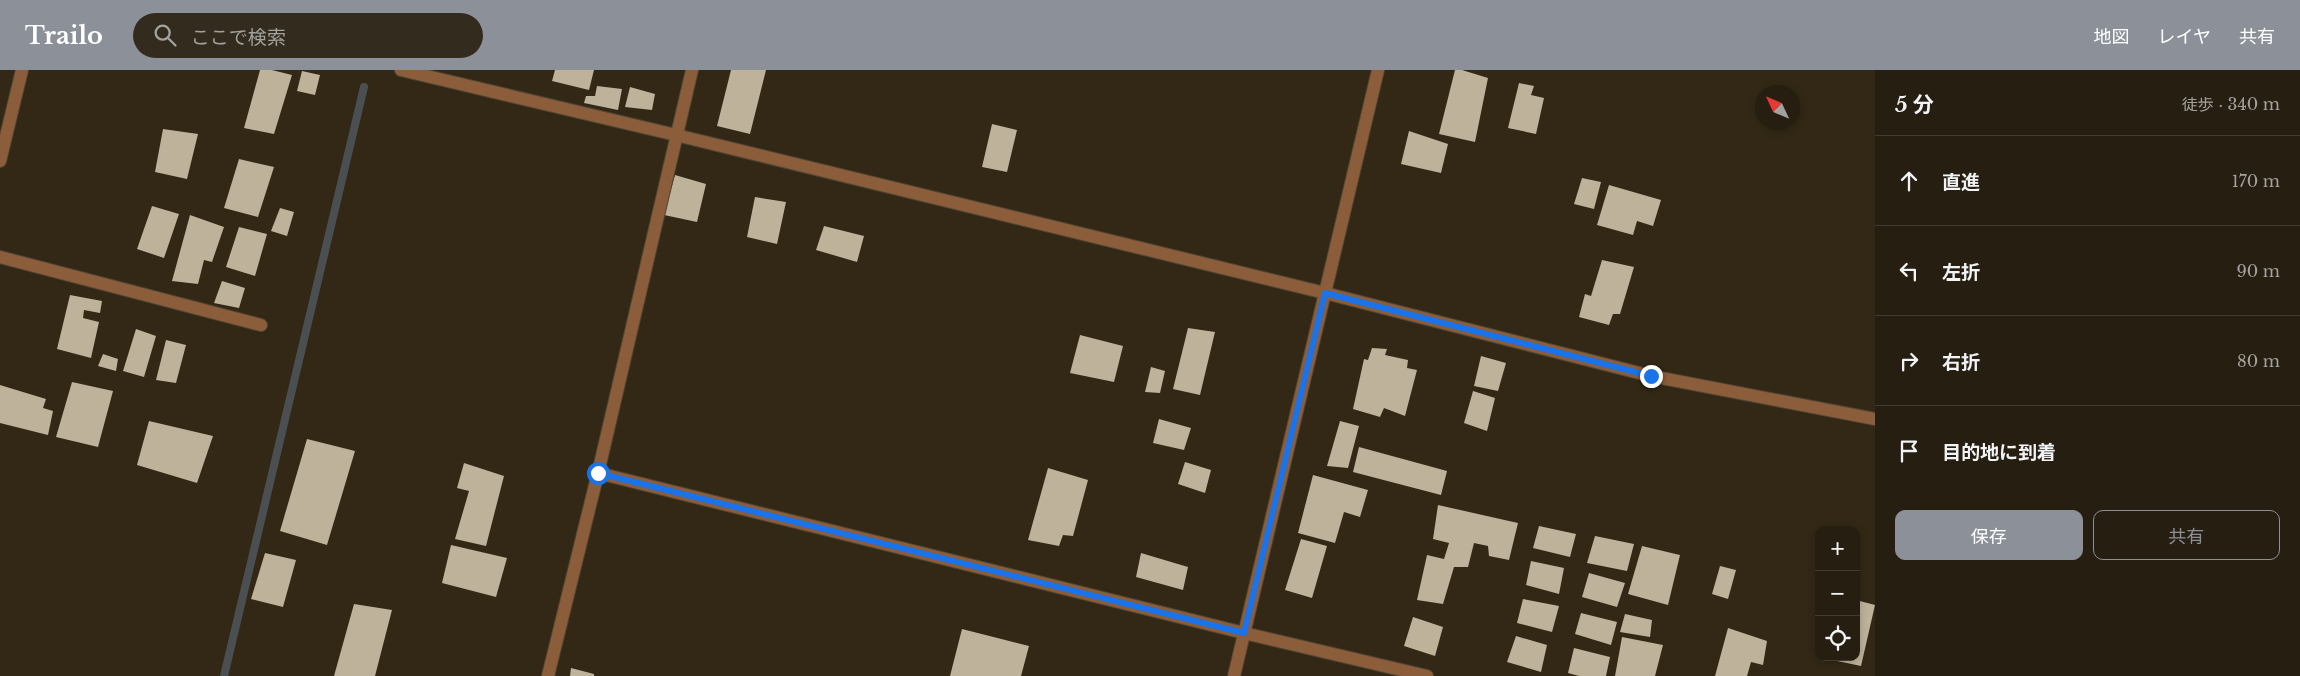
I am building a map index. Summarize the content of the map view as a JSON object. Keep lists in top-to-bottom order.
{
  "north": "top left",
  "page": {
    "header": "Trailo",
    "search": "ここで検索",
    "nav": ["地図", "レイヤ", "共有"],
    "heading": ["5 分", "徒歩 · 340 m"],
    "list": [
      ["直進", "170 m"],
      ["左折", "90 m"],
      ["右折", "80 m"],
      "目的地に到着"
    ],
    "buttons": ["保存", "共有"],
    "map_buttons": ["+", "−"]
  }
}
